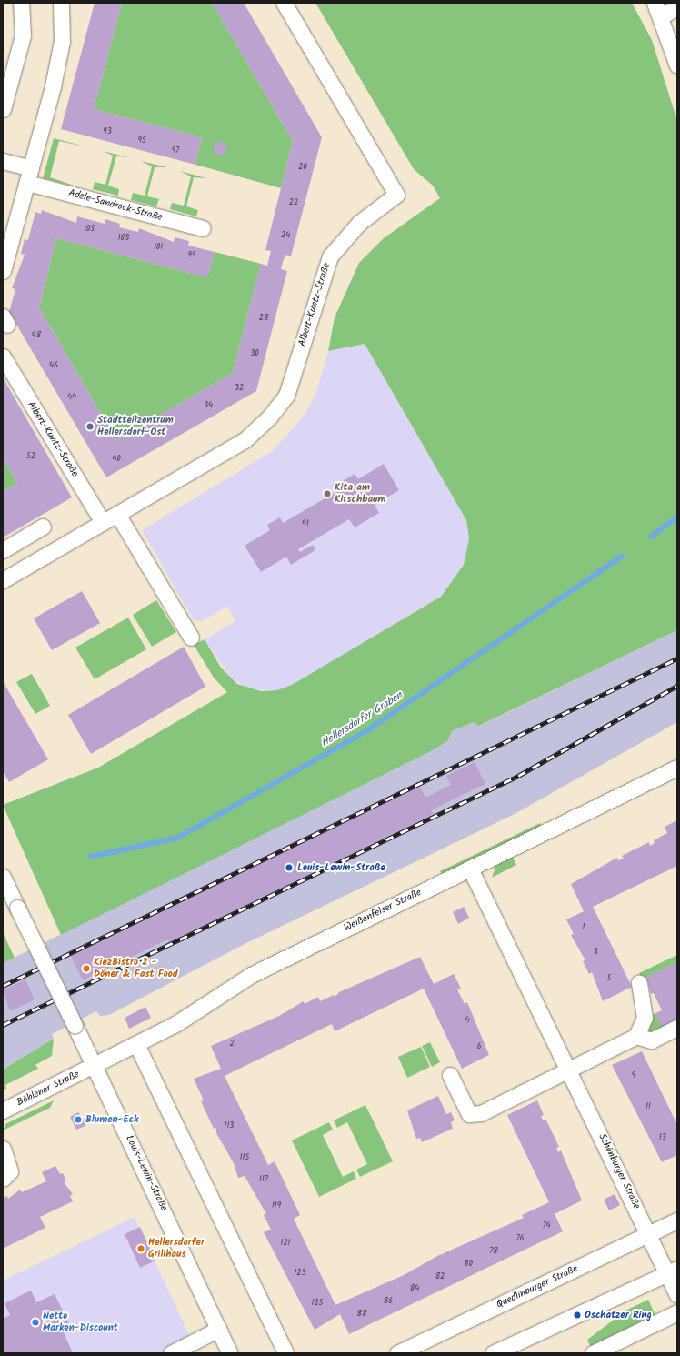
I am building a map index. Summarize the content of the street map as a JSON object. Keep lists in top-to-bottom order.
{
  "streets": {
    "street": [
      "Adele-Sandrock-Straße",
      "Albert-Kuntz-Straße",
      "Weißenfelser Straße",
      "Böhlener Straße",
      "Schönburger Straße",
      "Louis-Lewin-Straße",
      "Quedlinburger Straße"
    ]
  },
  "crossings": [
    ["Weißenfelser Straße", "Böhlener Straße"],
    ["Weißenfelser Straße", "Schönburger Straße"],
    ["Weißenfelser Straße", "Louis-Lewin-Straße"],
    ["Böhlener Straße", "Louis-Lewin-Straße"],
    ["Schönburger Straße", "Quedlinburger Straße"]
  ],
  "water": ["Hellersdorfer Graben"],
  "places": [
    "Stadtteilzentrum Hellersdorf-Ost",
    "Kita am Kirschbaum",
    "Louis-Lewin-Straße",
    "KiezBistro 2 - Döner & Fast Food",
    "Blumen-Eck",
    "Hellersdorfer Grillhaus",
    "Oschatzer Ring",
    "Netto Marken-Discount"
  ],
  "house_numbers": [
    "93",
    "95",
    "97",
    "20",
    "22",
    "105",
    "24",
    "103",
    "101",
    "99",
    "28",
    "48",
    "30",
    "46",
    "32",
    "44",
    "34",
    "52",
    "40",
    "41",
    "1",
    "3",
    "5",
    "4",
    "2",
    "6",
    "9",
    "11",
    "113",
    "13",
    "115",
    "117",
    "119",
    "74",
    "76",
    "121",
    "78",
    "80",
    "123",
    "82",
    "84",
    "86",
    "125",
    "88"
  ]
}
